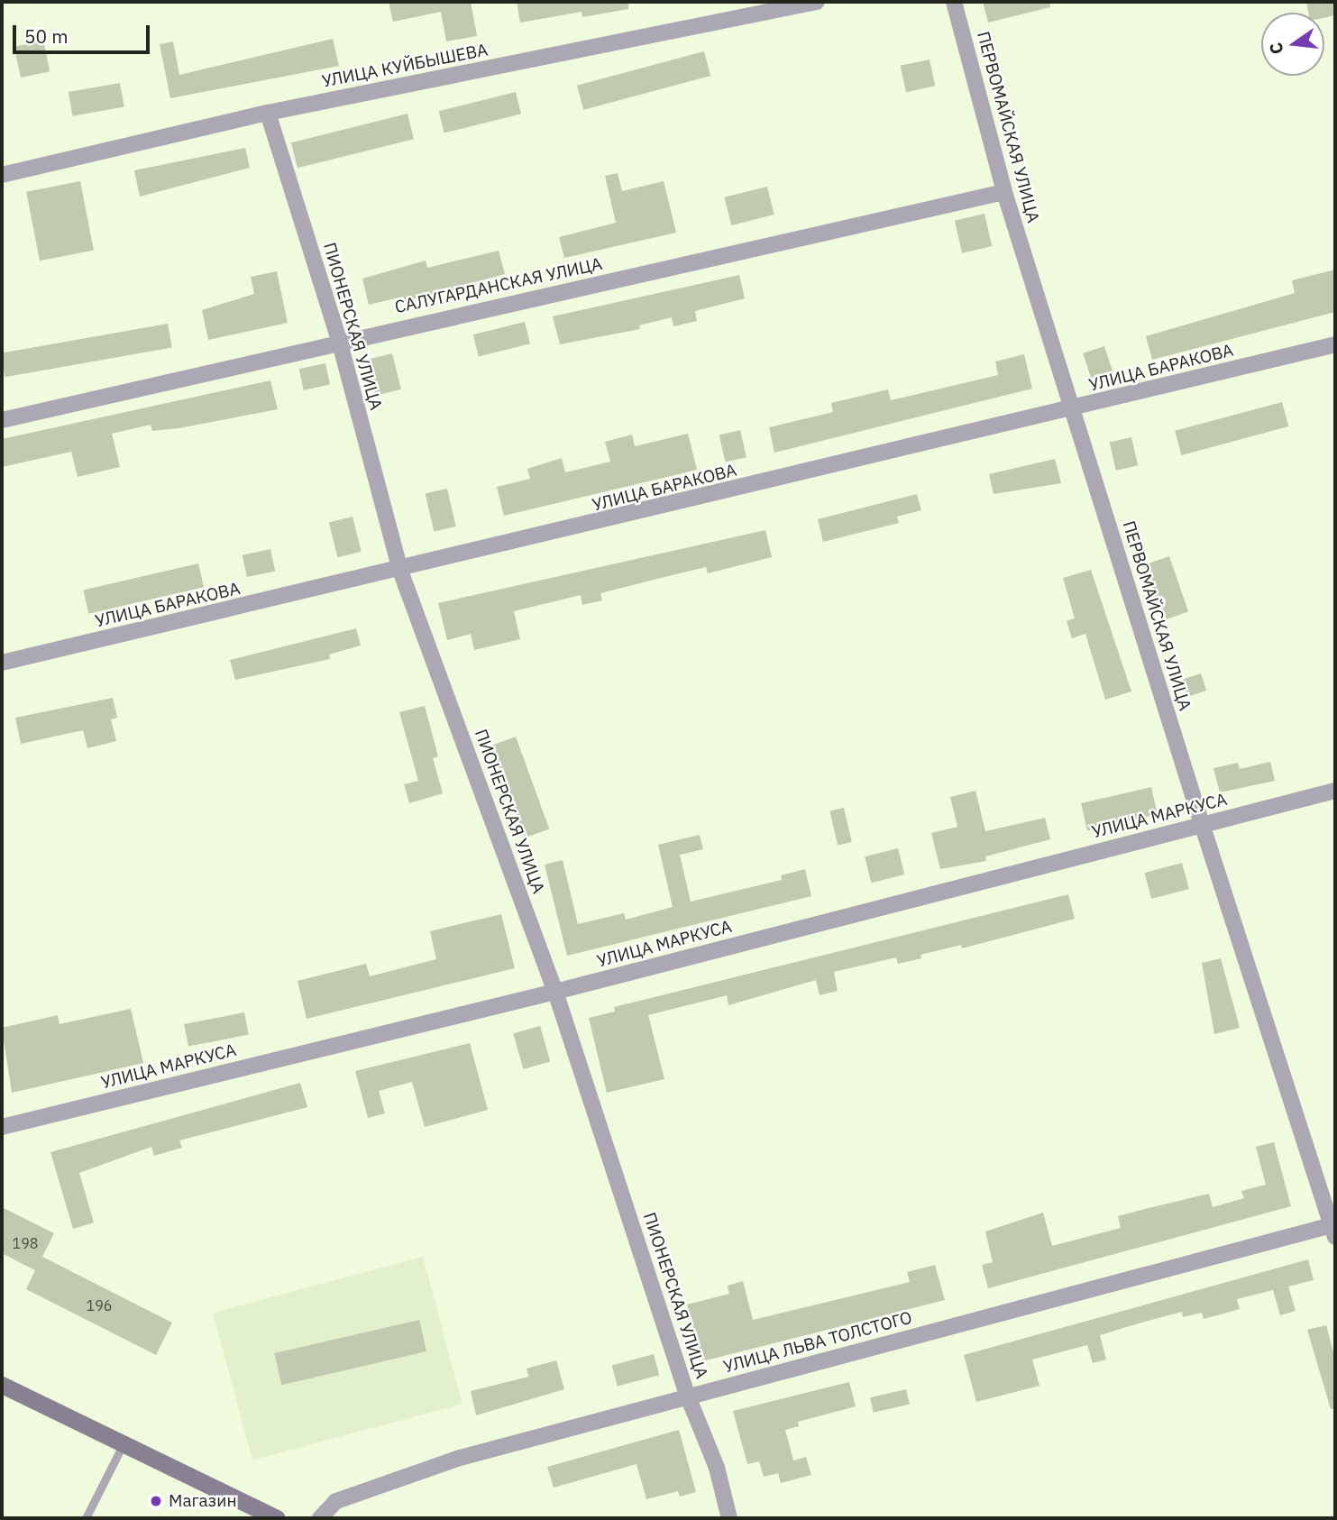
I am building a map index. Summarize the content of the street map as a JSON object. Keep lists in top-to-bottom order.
{
  "streets": {
    "street": [
      "УЛИЦА КУЙБЫШЕВА",
      "ПЕРВОМАЙСКАЯ УЛИЦА",
      "САЛУГАРДАНСКАЯ УЛИЦА",
      "ПИОНЕРСКАЯ УЛИЦА",
      "УЛИЦА БАРАКОВА",
      "УЛИЦА МАРКУСА",
      "УЛИЦА ЛЬВА ТОЛСТОГО"
    ]
  },
  "crossings": [
    ["УЛИЦА КУЙБЫШЕВА", "ПИОНЕРСКАЯ УЛИЦА"],
    ["ПЕРВОМАЙСКАЯ УЛИЦА", "САЛУГАРДАНСКАЯ УЛИЦА"],
    ["ПЕРВОМАЙСКАЯ УЛИЦА", "УЛИЦА БАРАКОВА"],
    ["ПЕРВОМАЙСКАЯ УЛИЦА", "УЛИЦА МАРКУСА"],
    ["ПЕРВОМАЙСКАЯ УЛИЦА", "УЛИЦА ЛЬВА ТОЛСТОГО"],
    ["САЛУГАРДАНСКАЯ УЛИЦА", "ПИОНЕРСКАЯ УЛИЦА"],
    ["ПИОНЕРСКАЯ УЛИЦА", "УЛИЦА БАРАКОВА"],
    ["ПИОНЕРСКАЯ УЛИЦА", "УЛИЦА МАРКУСА"],
    ["ПИОНЕРСКАЯ УЛИЦА", "УЛИЦА ЛЬВА ТОЛСТОГО"]
  ],
  "places": ["Магазин"],
  "house_numbers": ["198", "196"],
  "scale_bar": "50 m",
  "north": "left"
}
